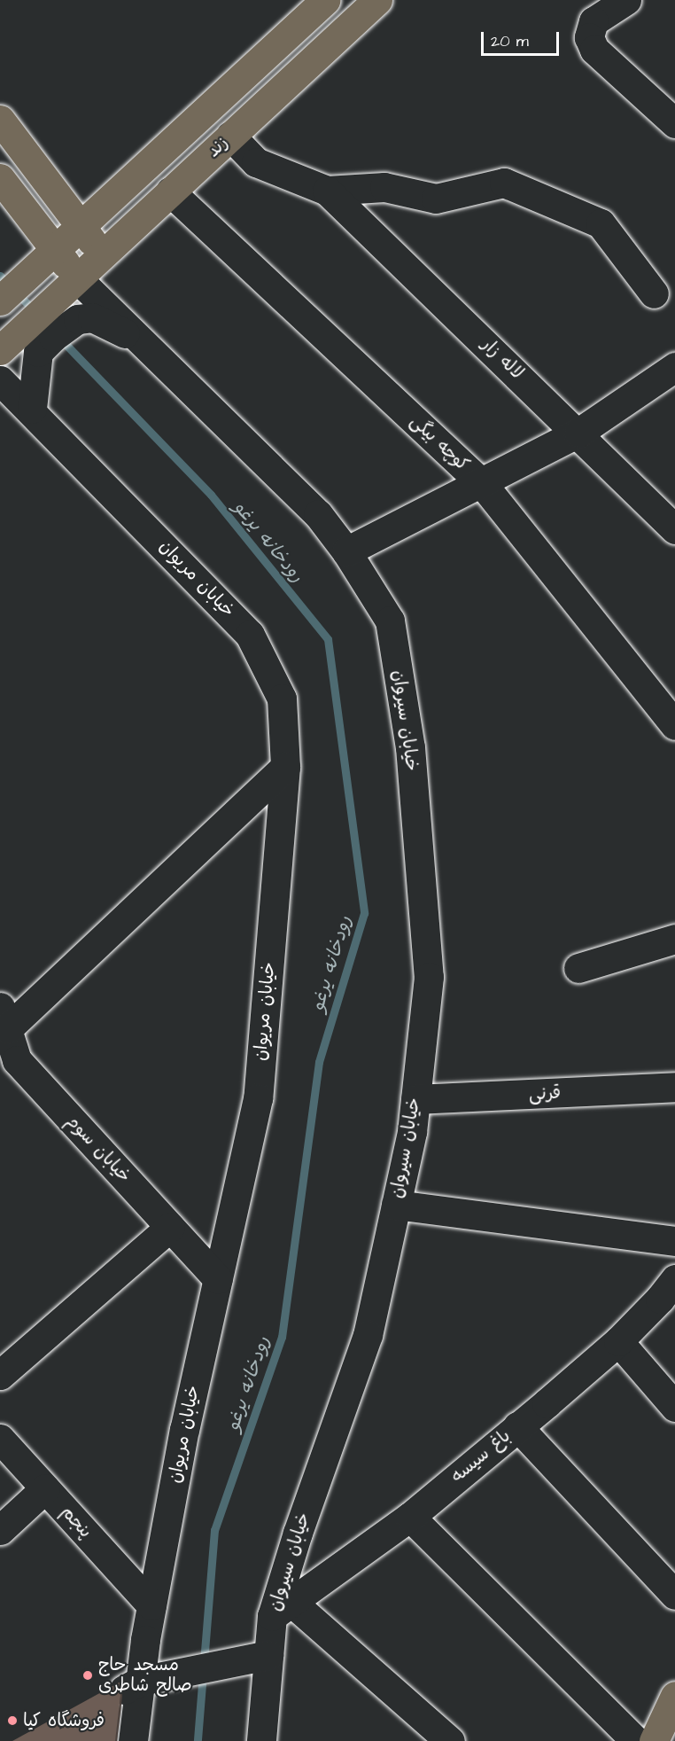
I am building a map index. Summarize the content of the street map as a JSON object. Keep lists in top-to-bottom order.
{
  "streets": {
    "main road": ["زند"],
    "street": [
      "لاله زار",
      "کوچه بیگی",
      "خیابان مریوان",
      "خیابان سیروان",
      "قرنی",
      "خیابان سوم",
      "باغ سیسه",
      "پنجم"
    ]
  },
  "crossings": [
    ["زند", "کوچه بیگی"],
    ["خیابان مریوان", "خیابان سوم"],
    ["خیابان مریوان", "پنجم"],
    ["خیابان سیروان", "قرنی"],
    ["خیابان سیروان", "باغ سیسه"]
  ],
  "water": ["رودخانه یرغو"],
  "places": ["مسجد حاج صالح شاطری", "فروشگاه کیا"],
  "scale_bar": "20 m"
}
